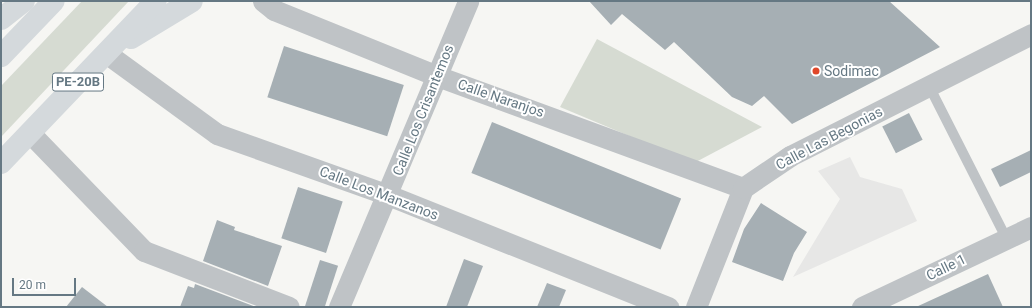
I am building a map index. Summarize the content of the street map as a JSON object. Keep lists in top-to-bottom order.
{
  "streets": {
    "highway": ["PE-20B"],
    "street": [
      "Calle Naranjos",
      "Calle Los Crisantemos",
      "Calle Las Begonias",
      "Calle Los Manzanos",
      "Calle 1"
    ]
  },
  "crossings": [
    ["PE-20B", "Calle Los Manzanos"],
    ["Calle Naranjos", "Calle Los Crisantemos"],
    ["Calle Naranjos", "Calle Las Begonias"],
    ["Calle Los Crisantemos", "Calle Los Manzanos"]
  ],
  "places": ["Sodimac"],
  "scale_bar": "20 m"
}
